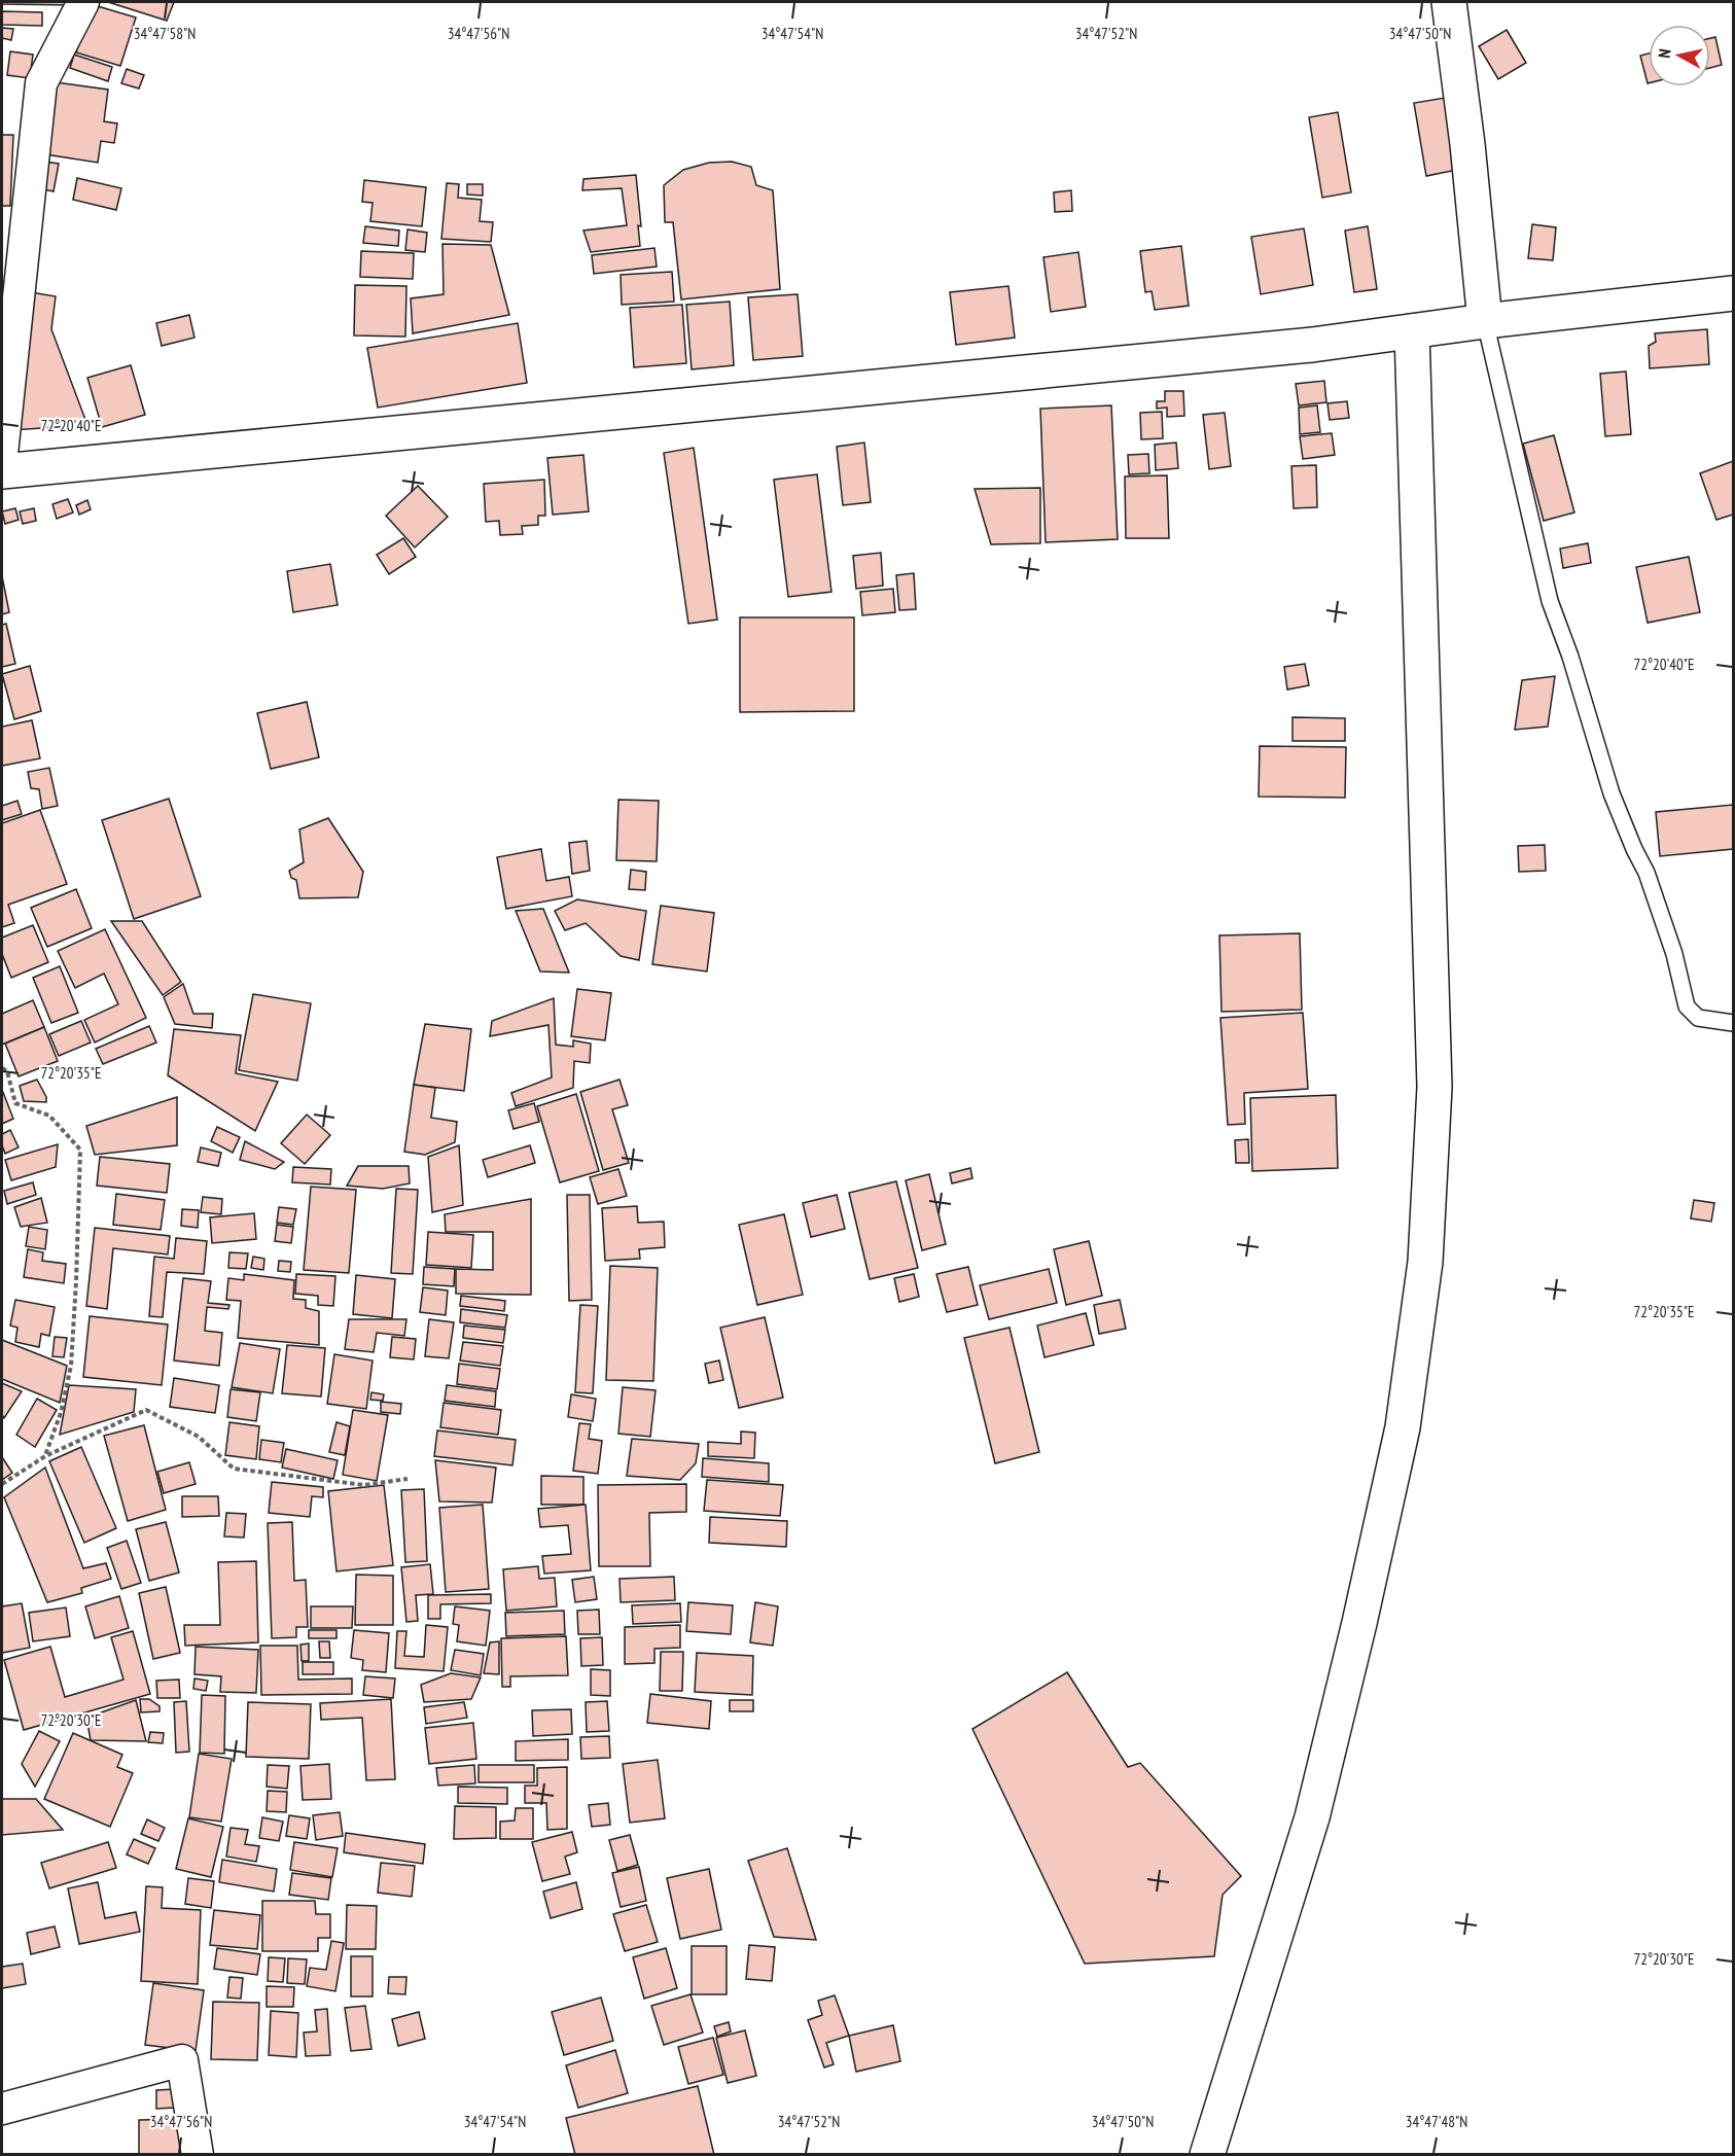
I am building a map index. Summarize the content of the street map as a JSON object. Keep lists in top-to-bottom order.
{
  "north": "left",
  "coordinates": [
    "34°47'58\"N",
    "34°47'56\"N",
    "34°47'54\"N",
    "34°47'52\"N",
    "34°47'50\"N",
    "72°20'40\"E",
    "72°20'35\"E",
    "72°20'30\"E",
    "34°47'48\"N"
  ]
}
